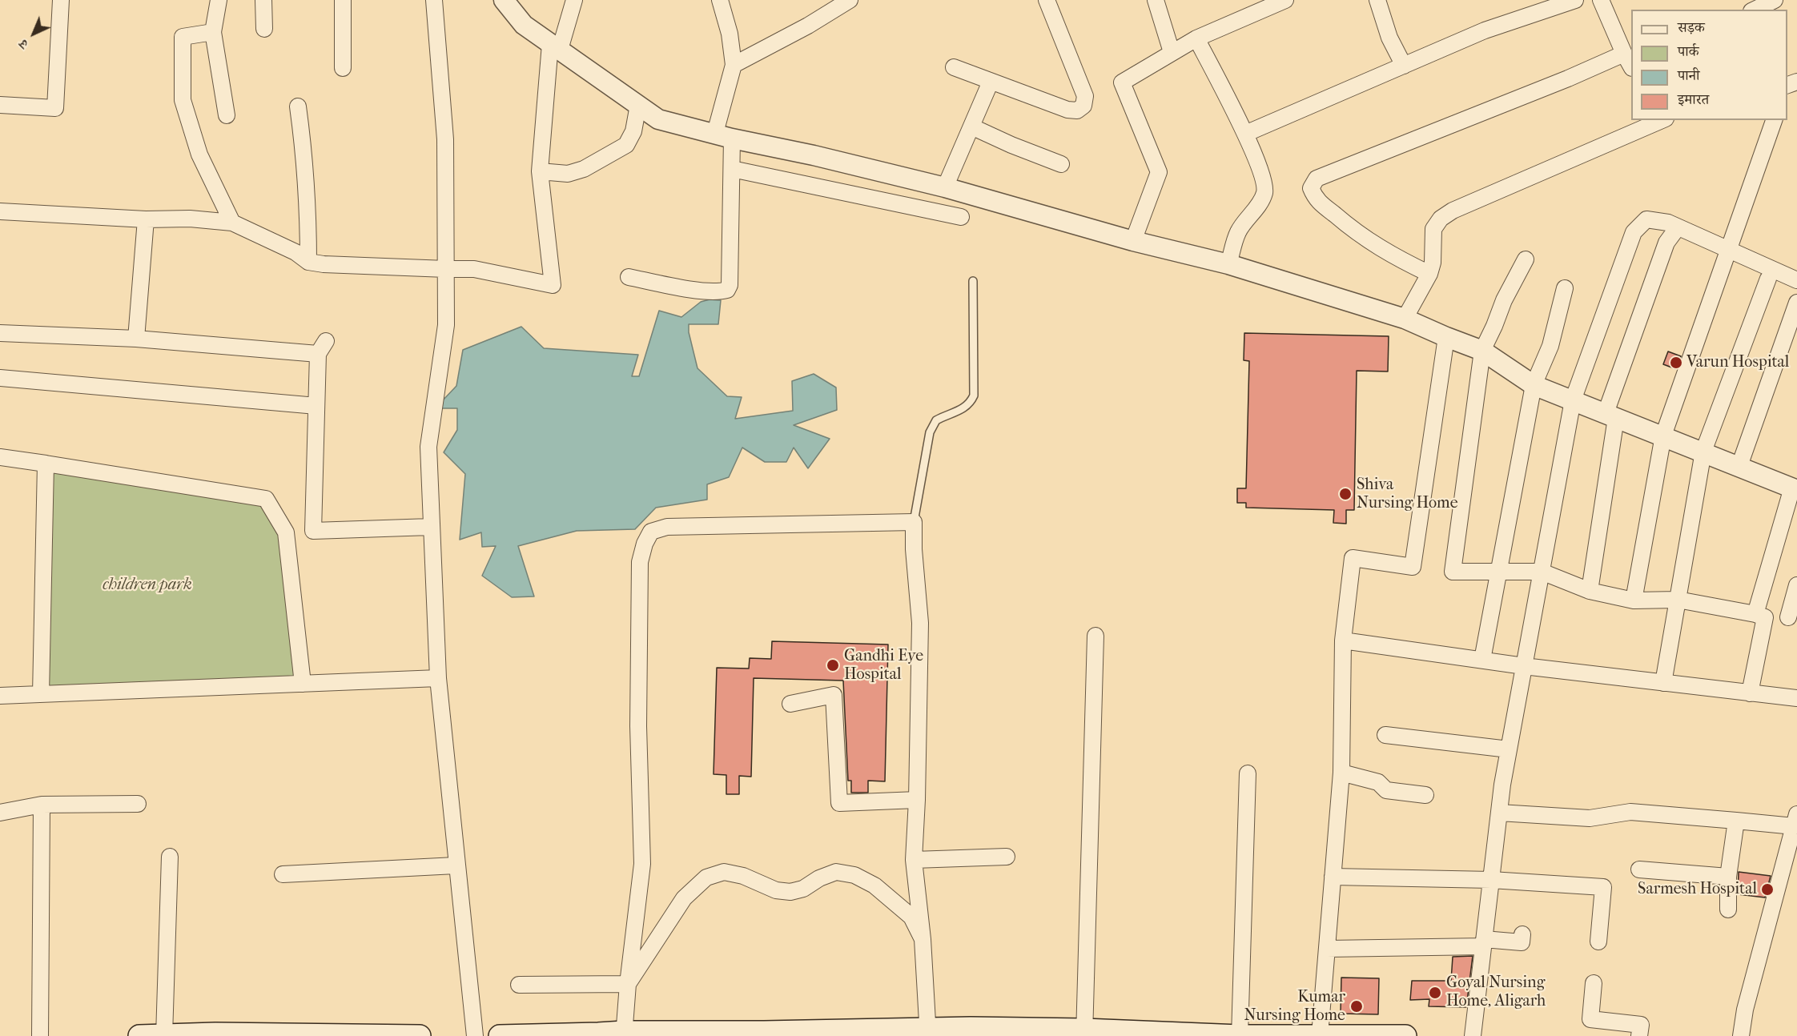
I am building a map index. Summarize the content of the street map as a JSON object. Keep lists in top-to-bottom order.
{
  "parks": ["children park"],
  "places": [
    "Varun Hospital",
    "Shiva Nursing Home",
    "Gandhi Eye Hospital",
    "Sarmesh Hospital",
    "Goyal Nursing Home, Aligarh",
    "Kumar Nursing Home"
  ],
  "legend": [
    "सड़क",
    "पार्क",
    "पानी",
    "इमारत"
  ],
  "north": "bottom left"
}
